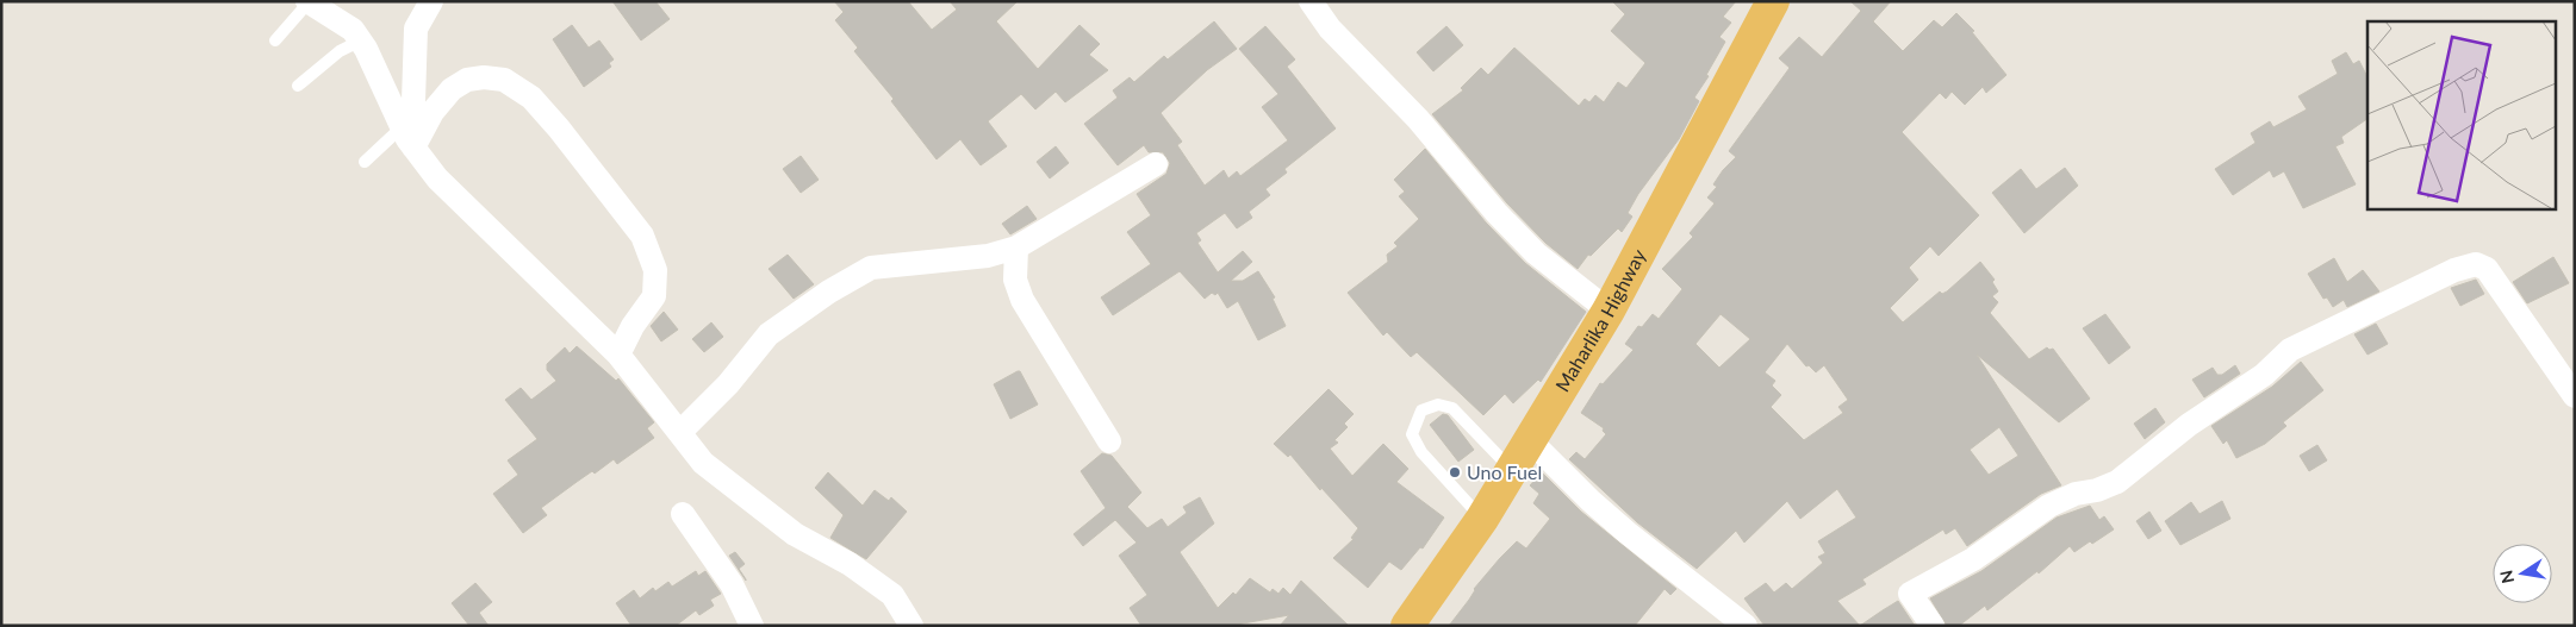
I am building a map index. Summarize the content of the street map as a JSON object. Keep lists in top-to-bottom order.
{
  "streets": {
    "highway": ["Maharlika Highway"]
  },
  "places": ["Uno Fuel"],
  "north": "left"
}
